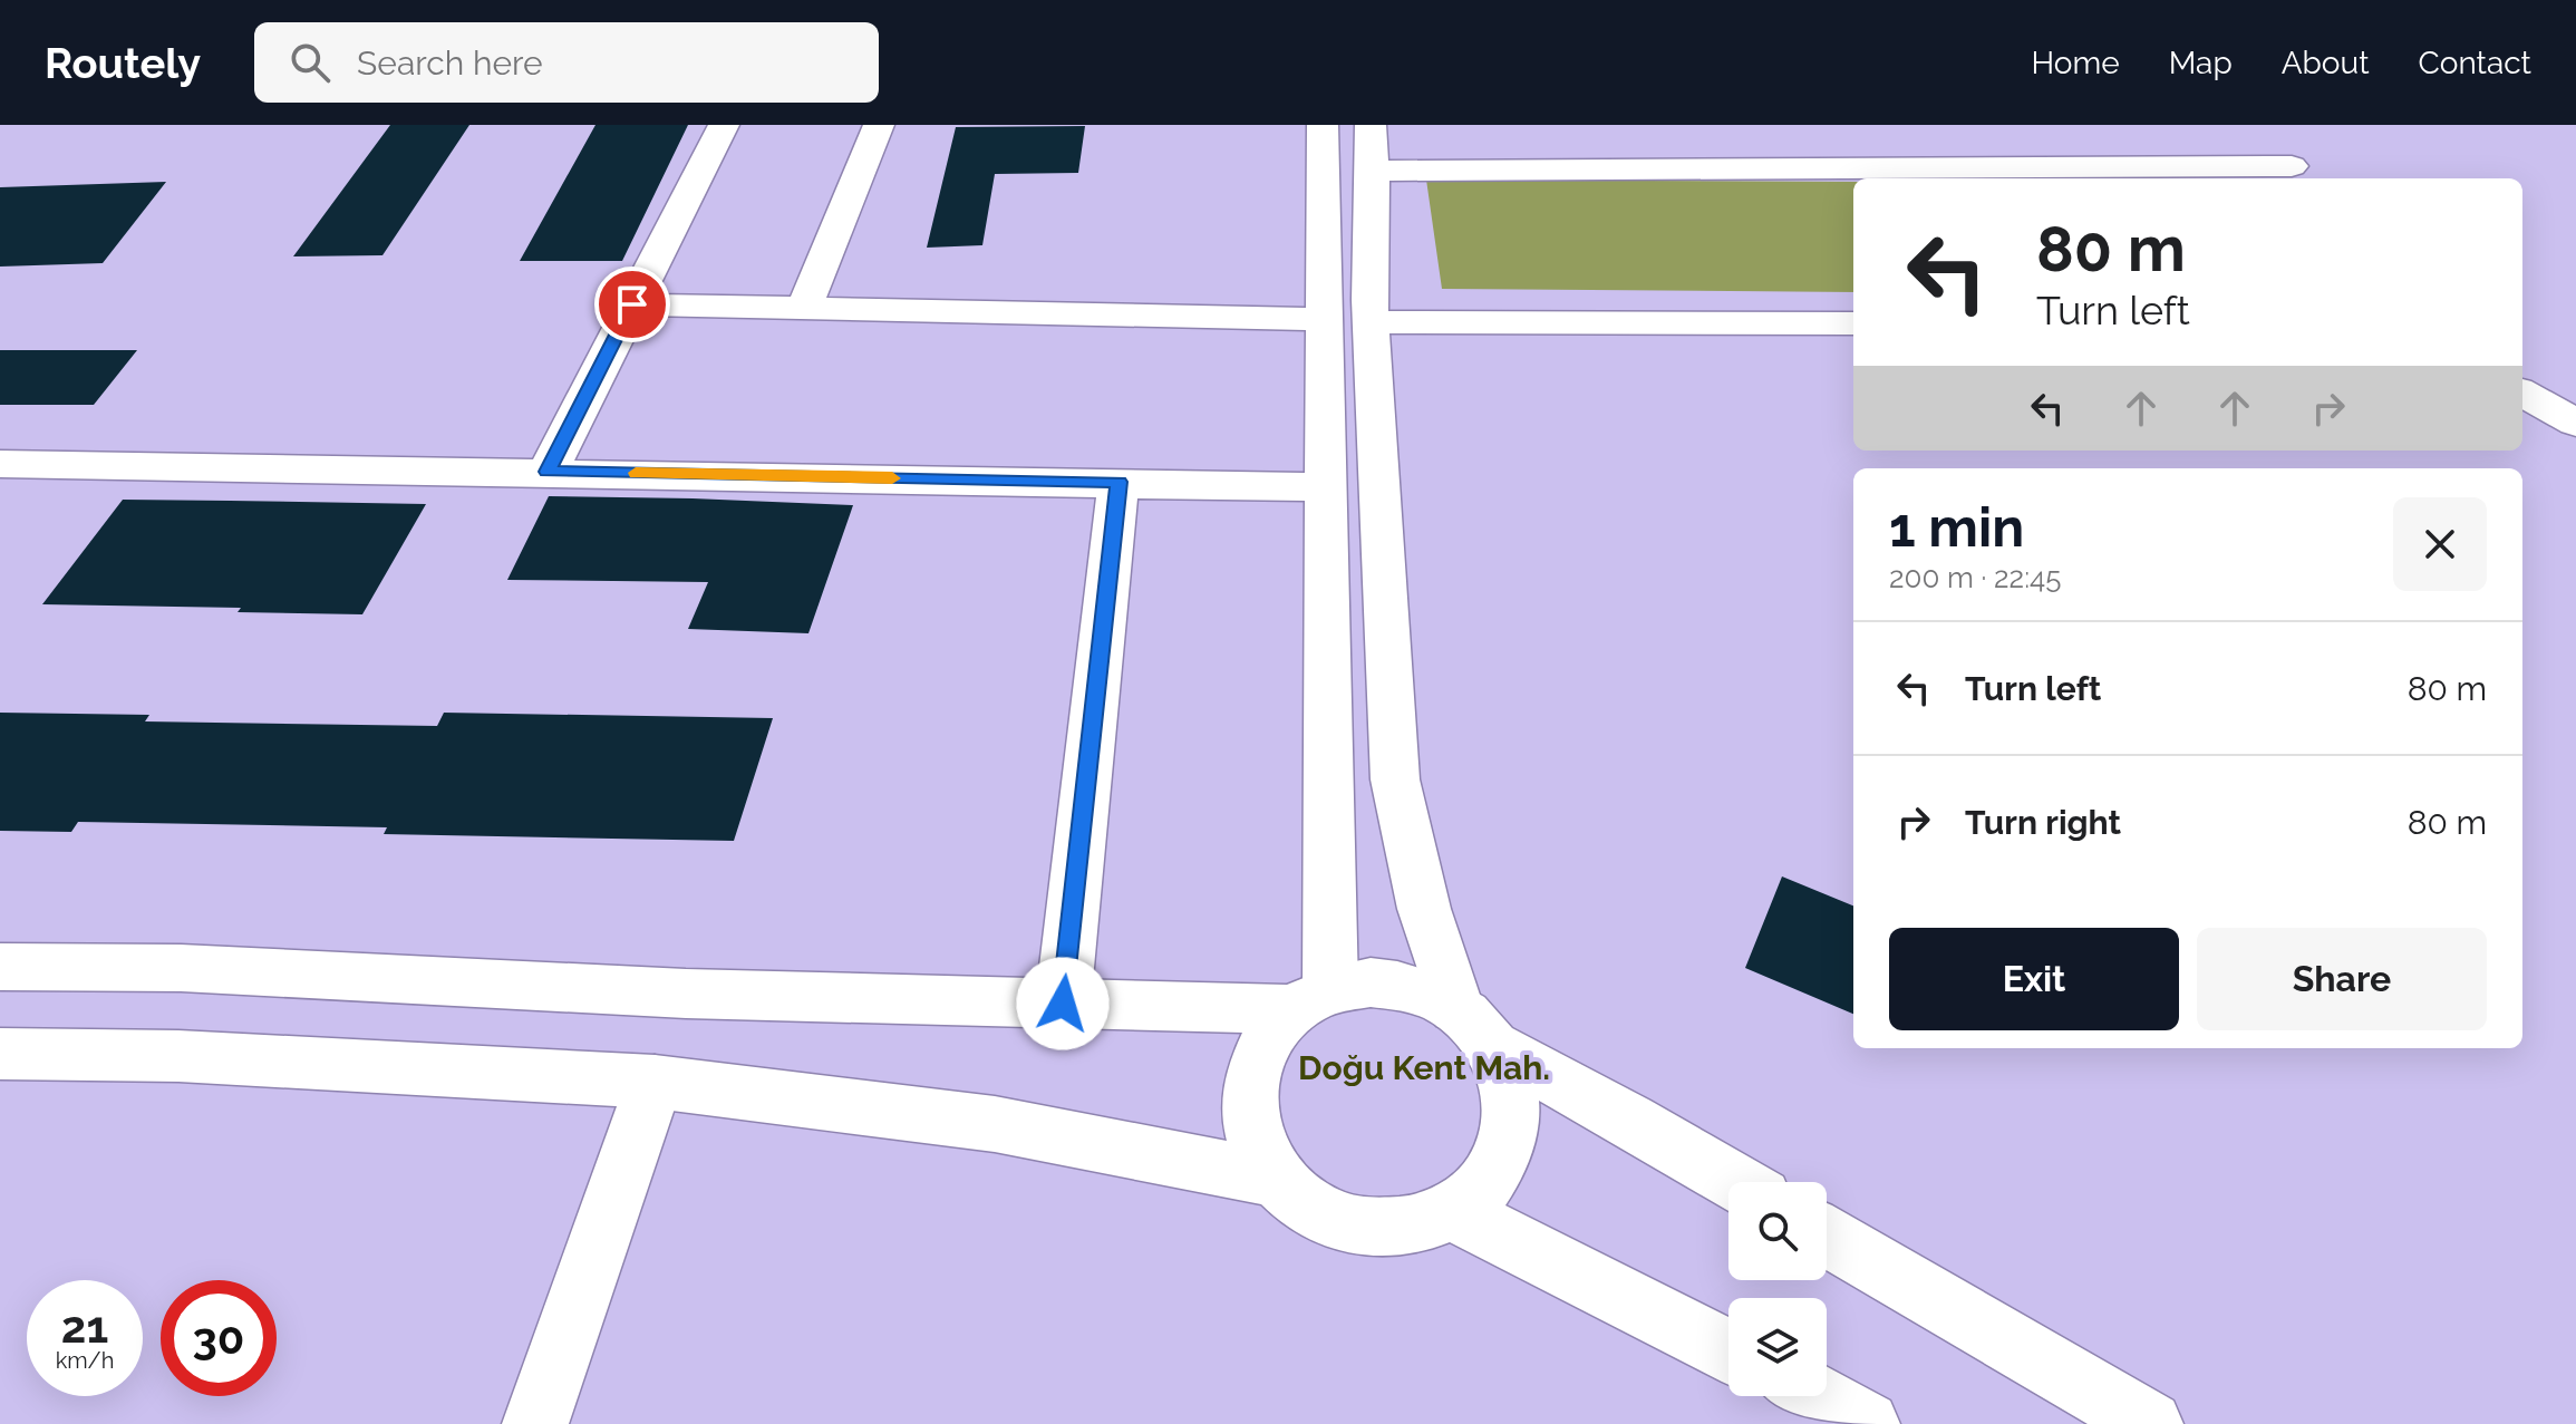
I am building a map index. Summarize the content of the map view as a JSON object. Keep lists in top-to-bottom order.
{
  "districts": ["Doğu Kent Mah."],
  "page": {
    "header": "Routely",
    "search": "Search here",
    "nav": [
      "Home",
      "Map",
      "About",
      "Contact"
    ],
    "turn": ["80 m", "Turn left"],
    "heading": ["1 min", "200 m · 22:45"],
    "list": [
      {
        "name": "Turn left",
        "value": "80 m"
      },
      {
        "name": "Turn right",
        "value": "80 m"
      }
    ],
    "buttons": ["Exit", "Share"],
    "speed": "21 km/h",
    "limit": "30"
  }
}
